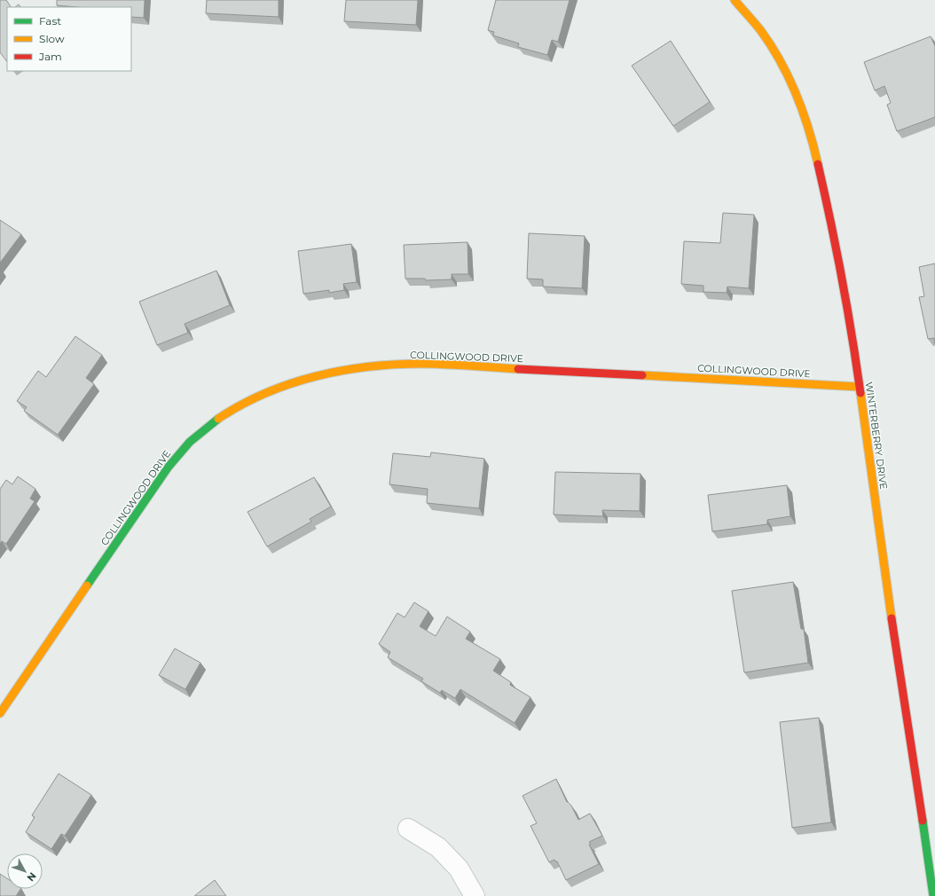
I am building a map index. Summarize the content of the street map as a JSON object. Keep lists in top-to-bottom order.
{
  "streets": {
    "street": ["COLLINGWOOD DRIVE", "WINTERBERRY DRIVE"]
  },
  "crossings": [
    ["COLLINGWOOD DRIVE", "WINTERBERRY DRIVE"]
  ],
  "legend": ["Fast", "Slow", "Jam"],
  "north": "bottom right"
}
